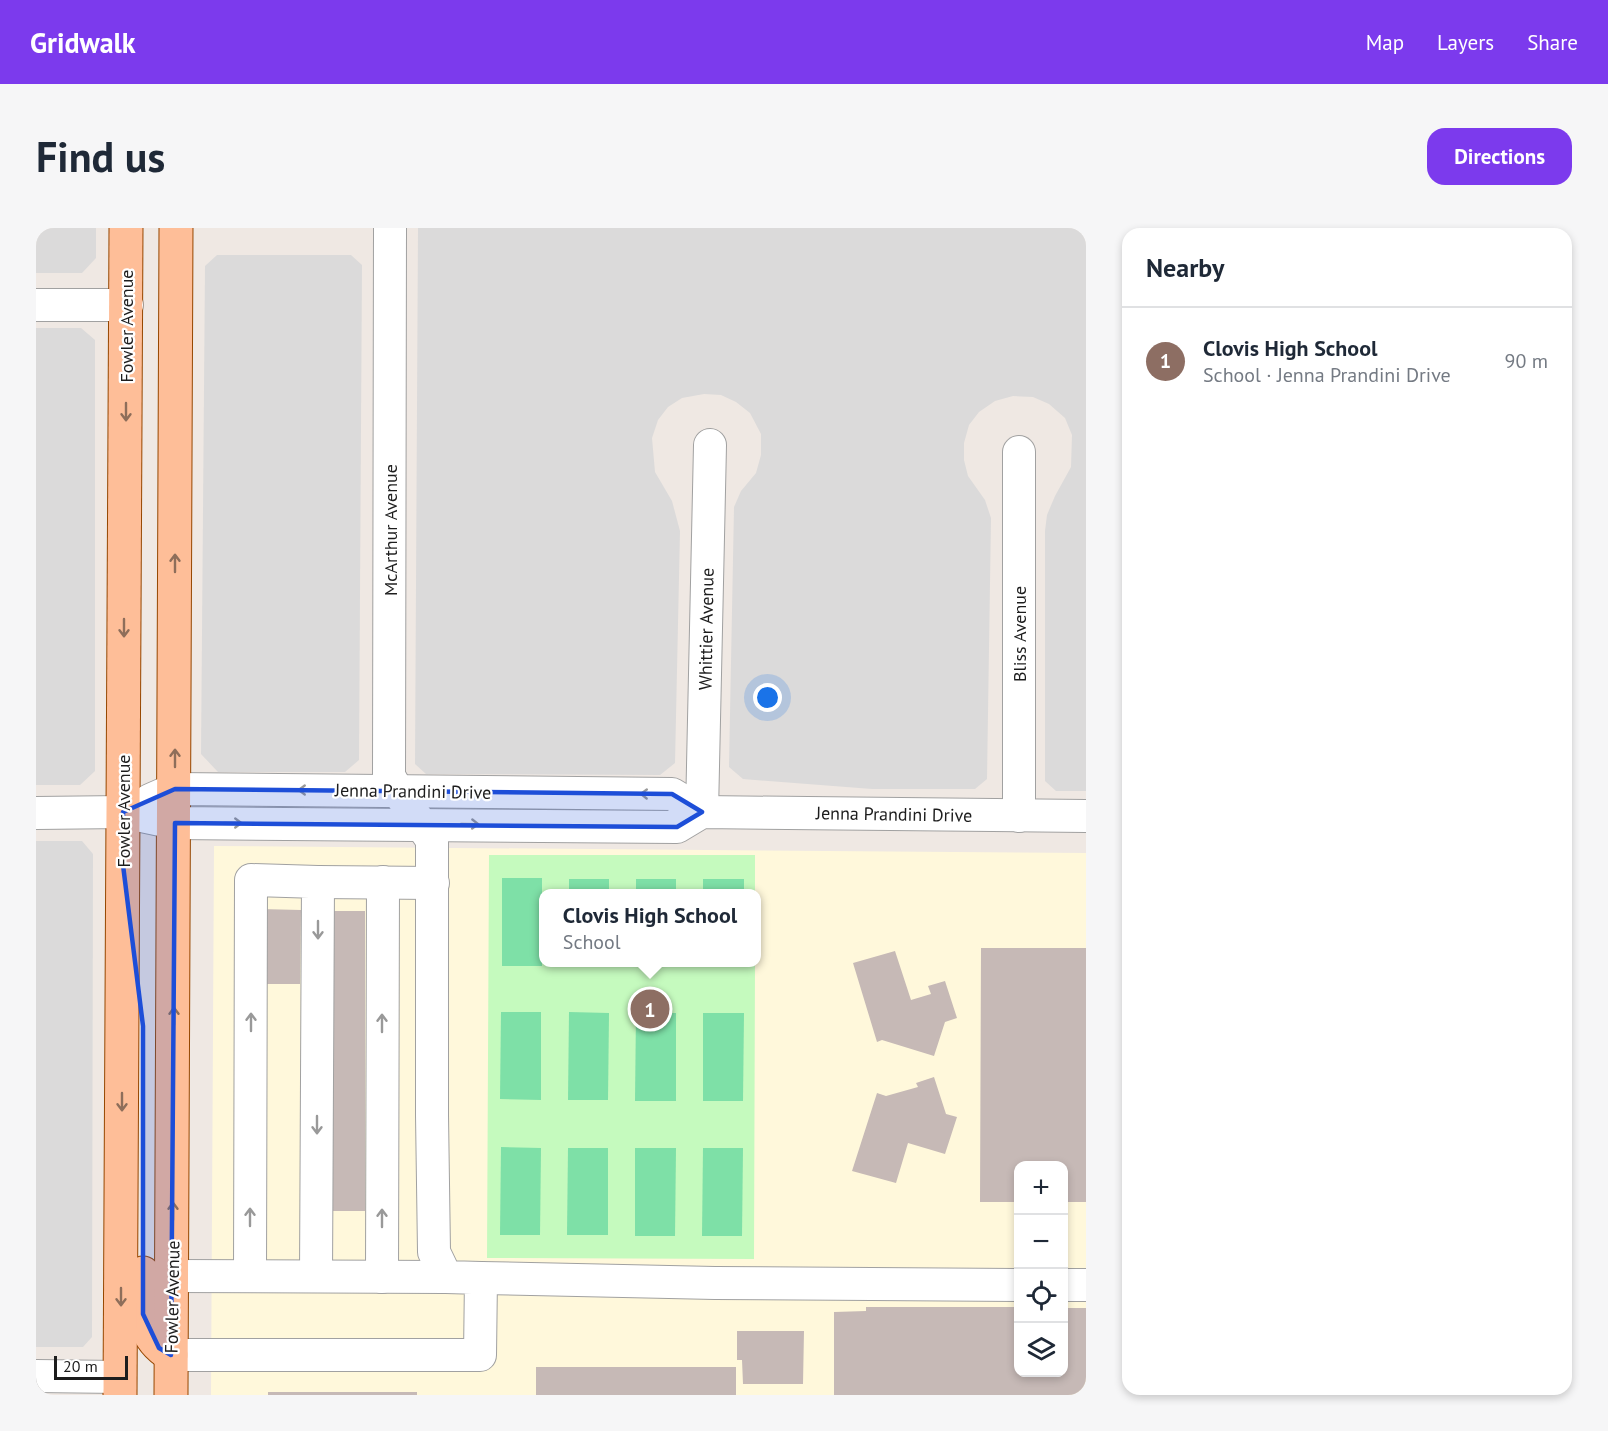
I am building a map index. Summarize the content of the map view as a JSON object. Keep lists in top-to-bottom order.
{
  "streets": {
    "main road": ["Fowler Avenue"],
    "street": [
      "McArthur Avenue",
      "Whittier Avenue",
      "Bliss Avenue",
      "Jenna Prandini Drive"
    ]
  },
  "crossings": [
    ["Fowler Avenue", "Jenna Prandini Drive"],
    ["McArthur Avenue", "Jenna Prandini Drive"],
    ["Whittier Avenue", "Jenna Prandini Drive"],
    ["Bliss Avenue", "Jenna Prandini Drive"]
  ],
  "scale_bar": "20 m",
  "page": {
    "header": "Gridwalk",
    "nav": ["Map", "Layers", "Share"],
    "buttons": "Directions",
    "title": "Find us",
    "heading": "Nearby",
    "list": [
      {
        "mark": "1",
        "name": "Clovis High School",
        "note": "School · Jenna Prandini Drive",
        "value": "90 m"
      }
    ],
    "popup": ["Clovis High School", "School"],
    "pins": "1",
    "map_buttons": ["+", "−"],
    "scale": "20 m"
  }
}
